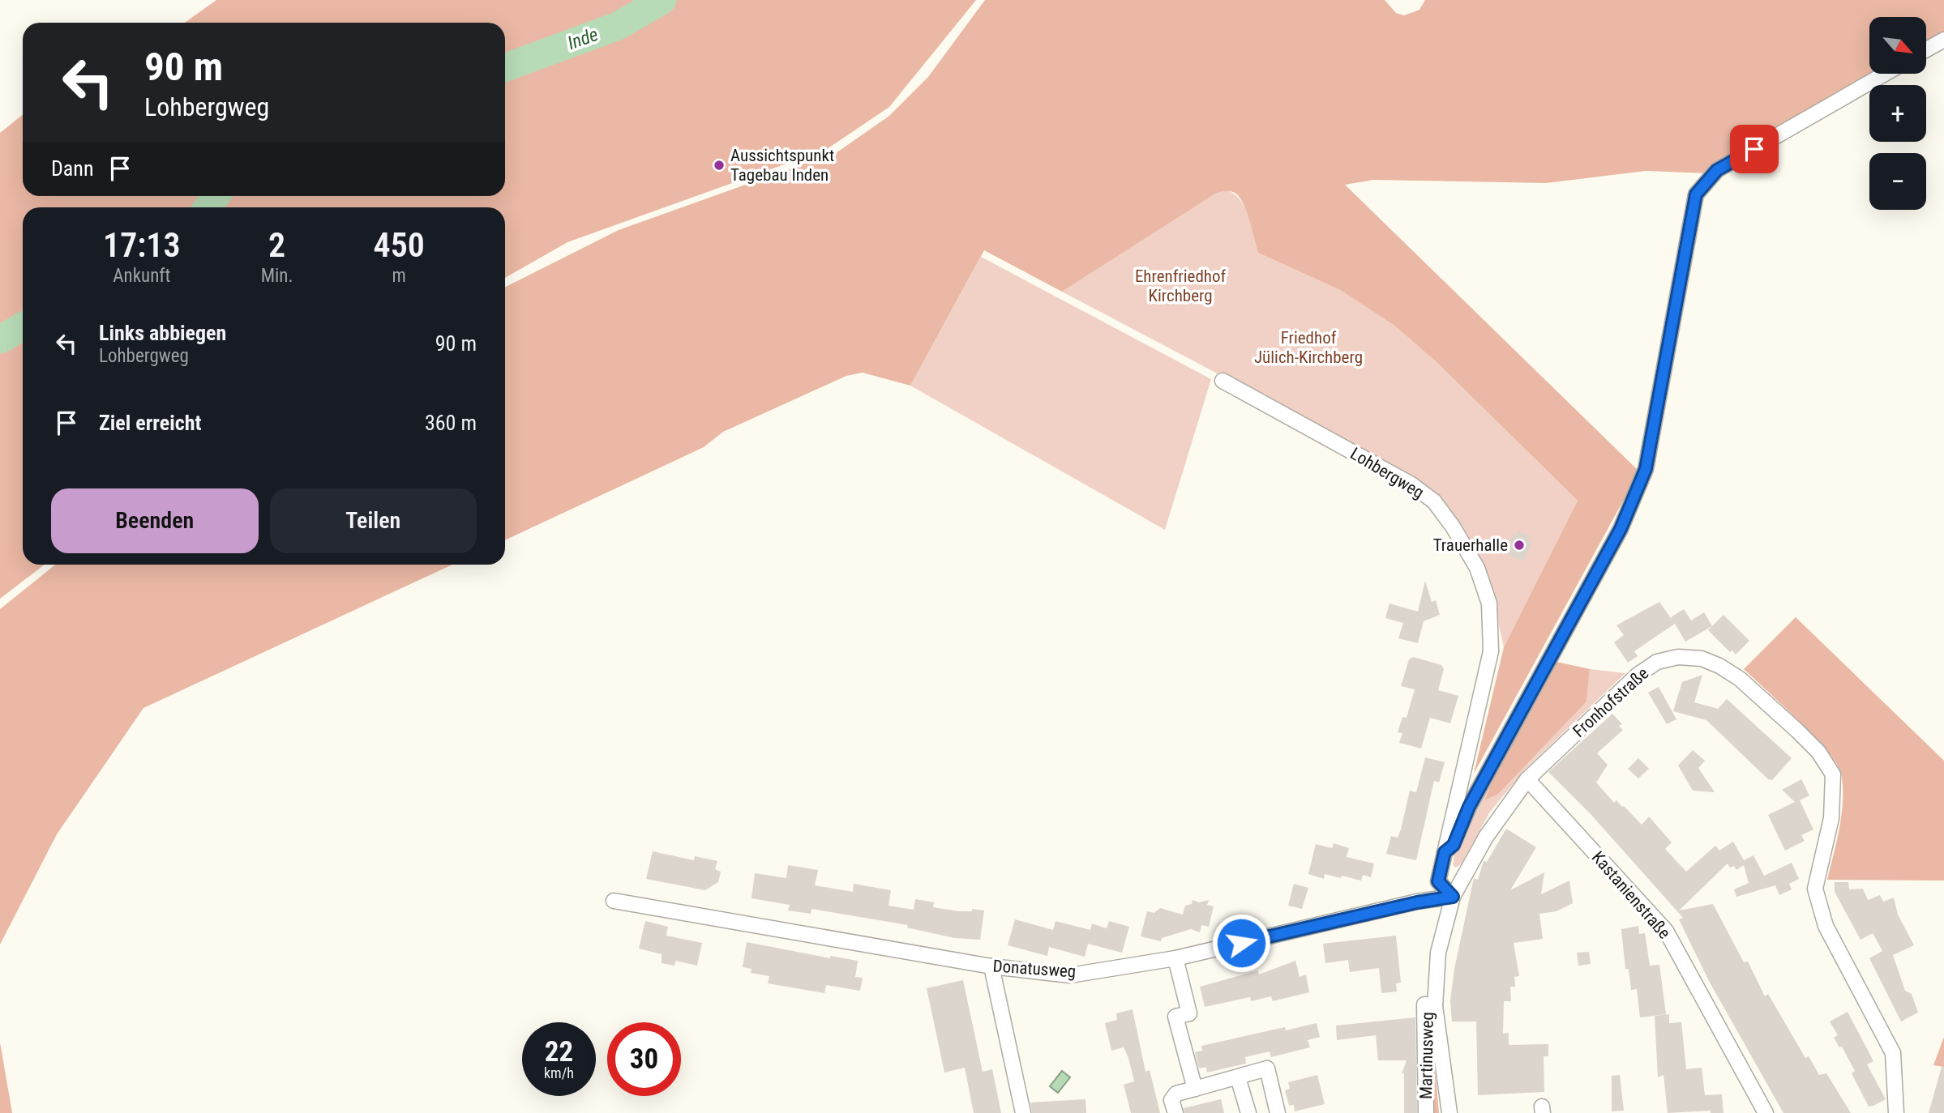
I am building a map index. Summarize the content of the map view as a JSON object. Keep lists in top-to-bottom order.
{
  "streets": {
    "street": [
      "Lohbergweg",
      "Fronhofstraße",
      "Kastanienstraße",
      "Donatusweg",
      "Martinusweg"
    ]
  },
  "crossings": [
    ["Lohbergweg", "Fronhofstraße"],
    ["Lohbergweg", "Donatusweg"],
    ["Fronhofstraße", "Kastanienstraße"],
    ["Fronhofstraße", "Donatusweg"],
    ["Fronhofstraße", "Martinusweg"]
  ],
  "water": ["Inde"],
  "parks": ["Ehrenfriedhof Kirchberg", "Friedhof Jülich-Kirchberg"],
  "places": ["Aussichtspunkt Tagebau Inden", "Trauerhalle"],
  "north": "bottom right",
  "page": {
    "map_buttons": ["+", "−"],
    "turn": ["90 m", "Lohbergweg"],
    "then": "Dann",
    "eta": [
      "17:13",
      "Ankunft",
      "2",
      "Min.",
      "450",
      "m"
    ],
    "list": [
      {
        "name": "Links abbiegen",
        "note": "Lohbergweg",
        "value": "90 m"
      },
      {
        "name": "Ziel erreicht",
        "value": "360 m"
      }
    ],
    "buttons": ["Beenden", "Teilen"],
    "speed": "22 km/h",
    "limit": "30"
  }
}
